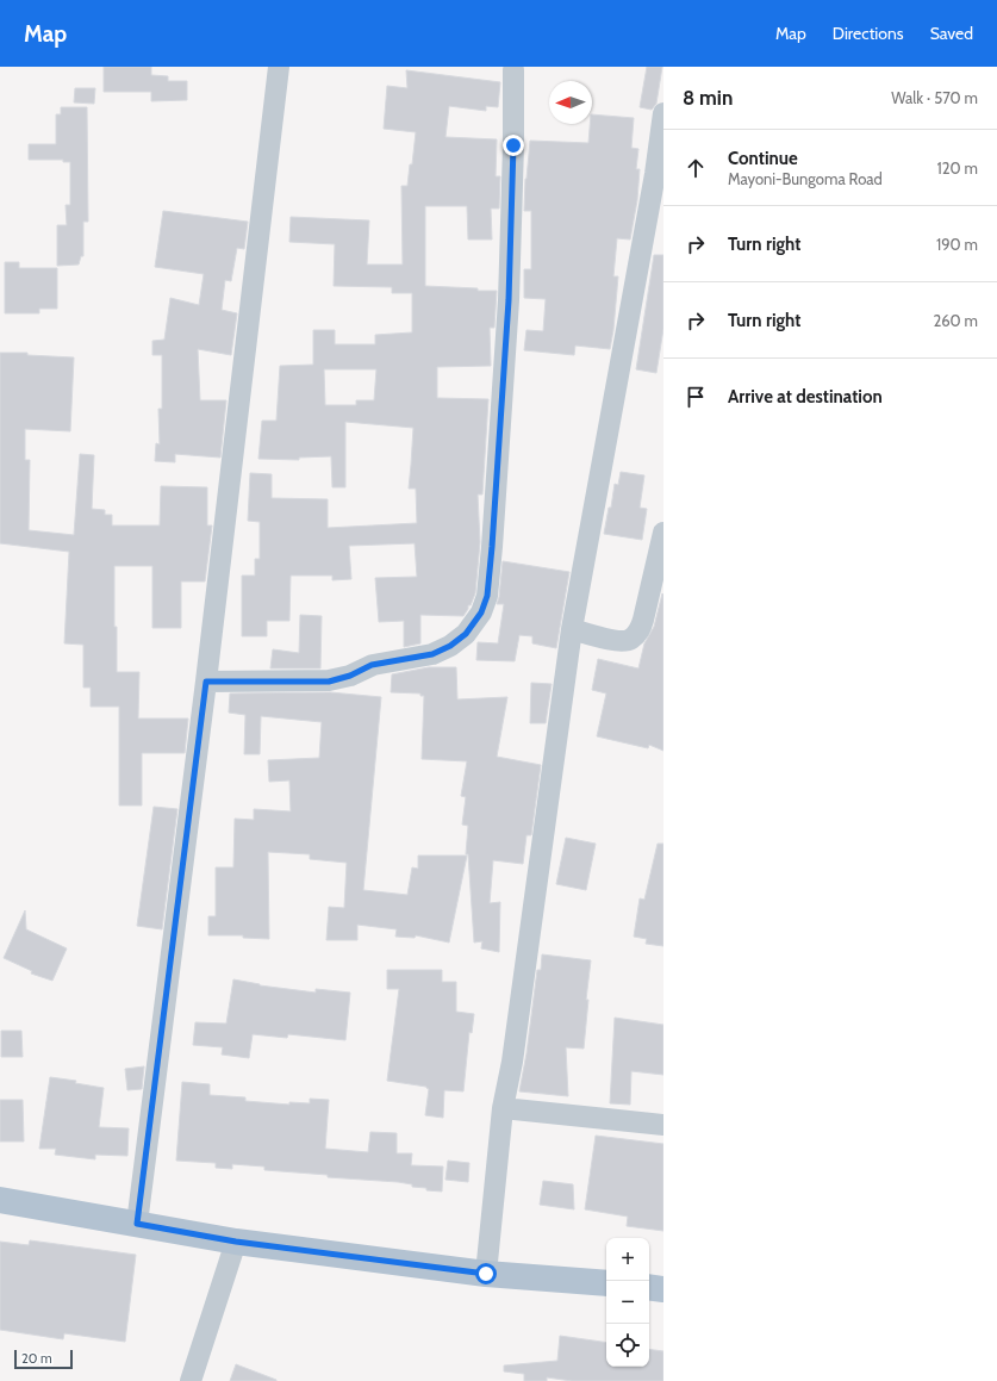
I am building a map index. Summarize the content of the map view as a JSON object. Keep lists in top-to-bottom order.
{
  "scale_bar": "20 m",
  "north": "left",
  "page": {
    "header": "Map",
    "nav": ["Map", "Directions", "Saved"],
    "heading": ["8 min", "Walk · 570 m"],
    "list": [
      ["Continue", "Mayoni-Bungoma Road", "120 m"],
      ["Turn right", "190 m"],
      ["Turn right", "260 m"],
      "Arrive at destination"
    ],
    "map_buttons": ["+", "−"],
    "scale": "20 m"
  }
}
